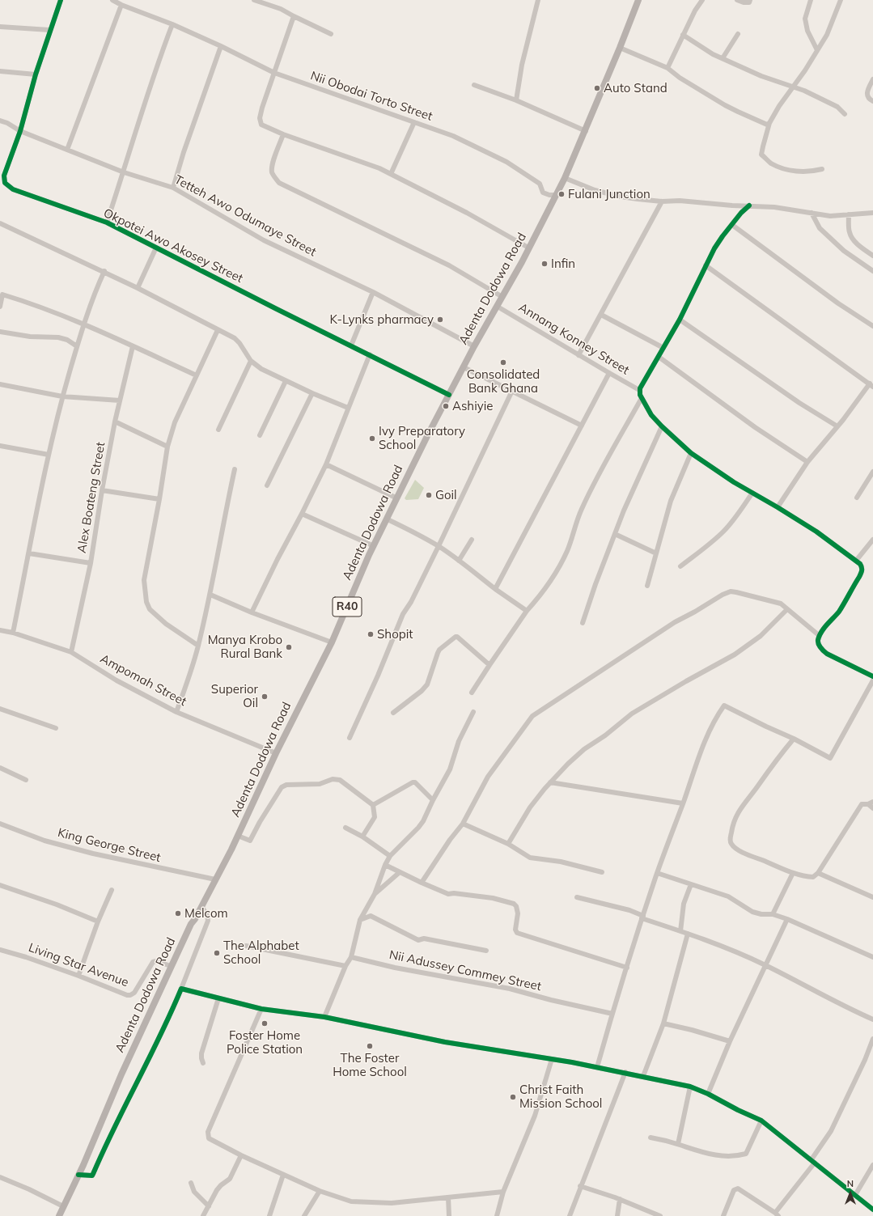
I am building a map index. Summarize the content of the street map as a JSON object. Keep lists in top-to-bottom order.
{
  "streets": {
    "main road": ["Adenta Dodowa Road", "R40"],
    "street": [
      "Nii Obodai Torto Street",
      "Tetteh Awo Odumaye Street",
      "Okpotei Awo Akosey Street",
      "Annang Konney Street",
      "Alex Boateng Street",
      "Ampomah Street",
      "King George Street",
      "Living Star Avenue",
      "Nii Adussey Commey Street"
    ]
  },
  "crossings": [
    ["Nii Obodai Torto Street", "Adenta Dodowa Road"],
    ["Tetteh Awo Odumaye Street", "Okpotei Awo Akosey Street"],
    ["Tetteh Awo Odumaye Street", "Adenta Dodowa Road"],
    ["Okpotei Awo Akosey Street", "Adenta Dodowa Road"],
    ["Adenta Dodowa Road", "Annang Konney Street"],
    ["Adenta Dodowa Road", "Ampomah Street"],
    ["Adenta Dodowa Road", "King George Street"],
    ["Adenta Dodowa Road", "Living Star Avenue"],
    ["Alex Boateng Street", "Ampomah Street"]
  ],
  "places": [
    "Auto Stand",
    "Fulani Junction",
    "Infin",
    "K-Lynks pharmacy",
    "Consolidated Bank Ghana",
    "Ashiyie",
    "Ivy Preparatory School",
    "Goil",
    "Shopit",
    "Manya Krobo Rural Bank",
    "Superior Oil",
    "Melcom",
    "The Alphabet School",
    "Foster Home Police Station",
    "The Foster Home School",
    "Christ Faith Mission School"
  ],
  "north": "top"
}
